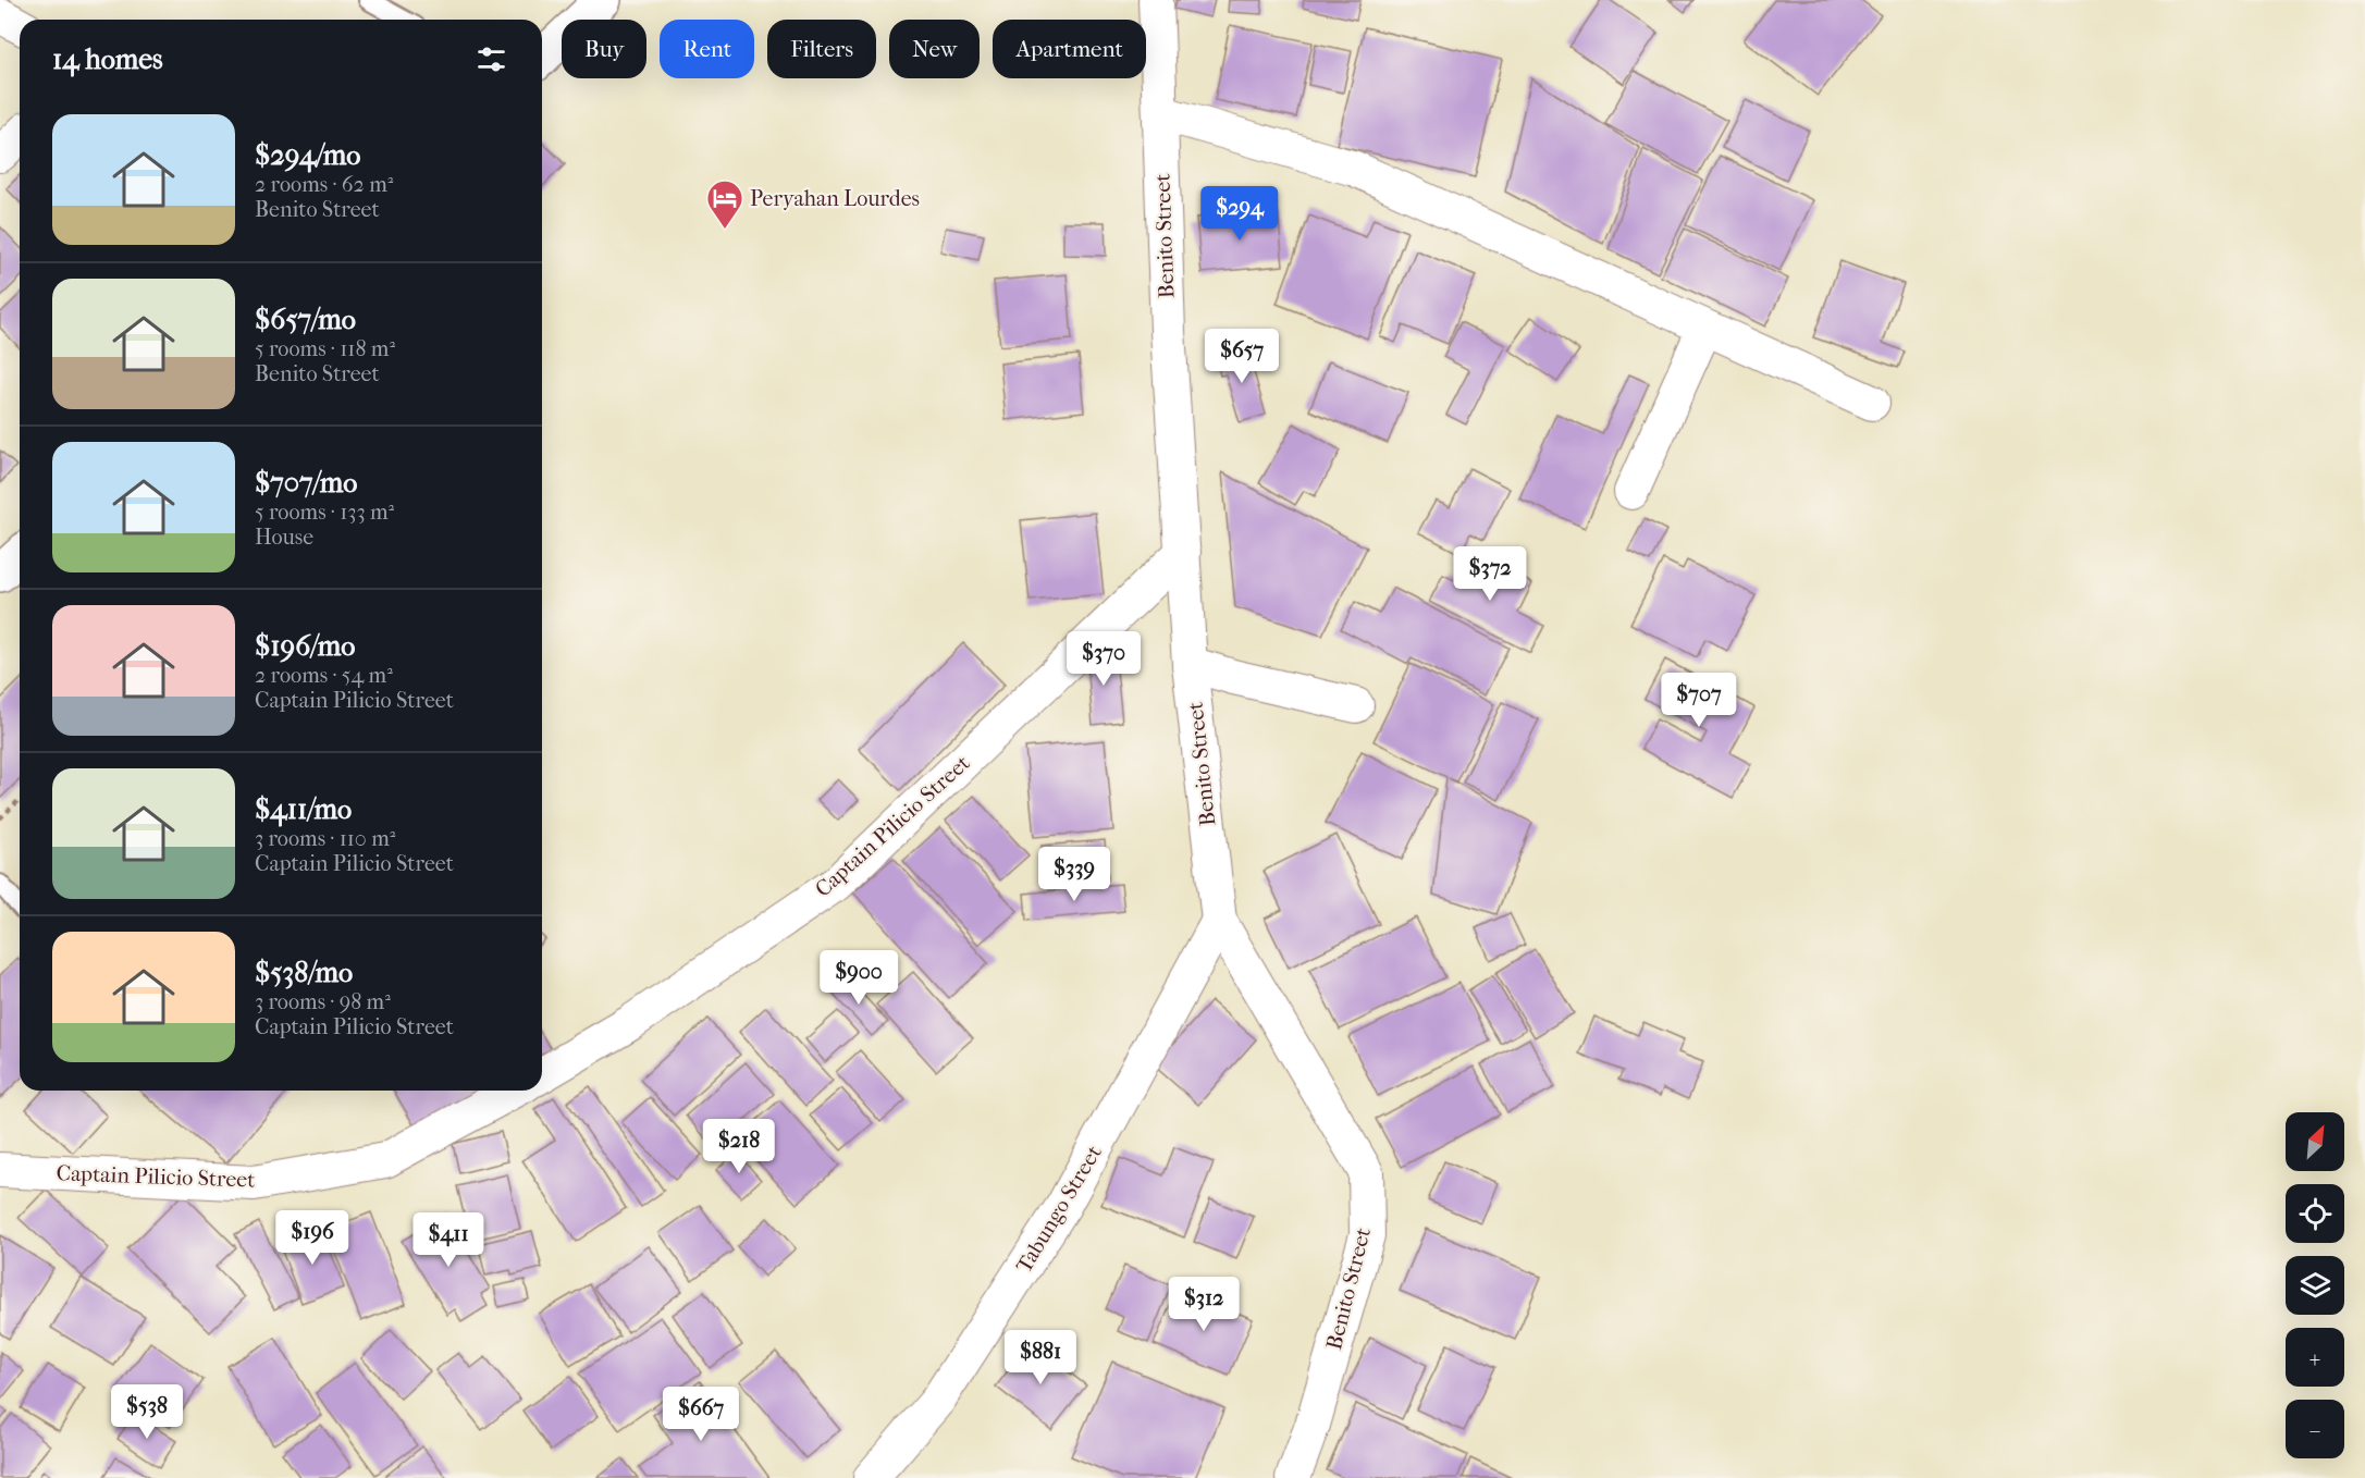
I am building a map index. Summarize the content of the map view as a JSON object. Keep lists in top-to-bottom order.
{
  "streets": {
    "street": ["Benito Street", "Captain Pilicio Street", "Tabungo Street"]
  },
  "crossings": [
    ["Benito Street", "Captain Pilicio Street"],
    ["Benito Street", "Tabungo Street"]
  ],
  "places": {
    "hotel": ["Peryahan Lourdes"]
  },
  "north": "top right",
  "page": {
    "chip": [
      "Buy",
      "Rent",
      "Filters",
      "New",
      "Apartment"
    ],
    "heading": "14 homes",
    "list": [
      {
        "name": "$294/mo",
        "note": "2 rooms · 62 m² · Benito Street"
      },
      {
        "name": "$657/mo",
        "note": "5 rooms · 118 m² · Benito Street"
      },
      {
        "name": "$707/mo",
        "note": "5 rooms · 133 m² · House"
      },
      {
        "name": "$196/mo",
        "note": "2 rooms · 54 m² · Captain Pilicio Street"
      },
      {
        "name": "$411/mo",
        "note": "3 rooms · 110 m² · Captain Pilicio Street"
      },
      {
        "name": "$538/mo",
        "note": "3 rooms · 98 m² · Captain Pilicio Street"
      }
    ],
    "price": [
      "$294",
      "$657",
      "$372",
      "$370",
      "$707",
      "$339",
      "$900",
      "$218",
      "$196",
      "$411",
      "$312",
      "$881",
      "$538",
      "$667"
    ],
    "map_buttons": ["+", "−"]
  }
}
